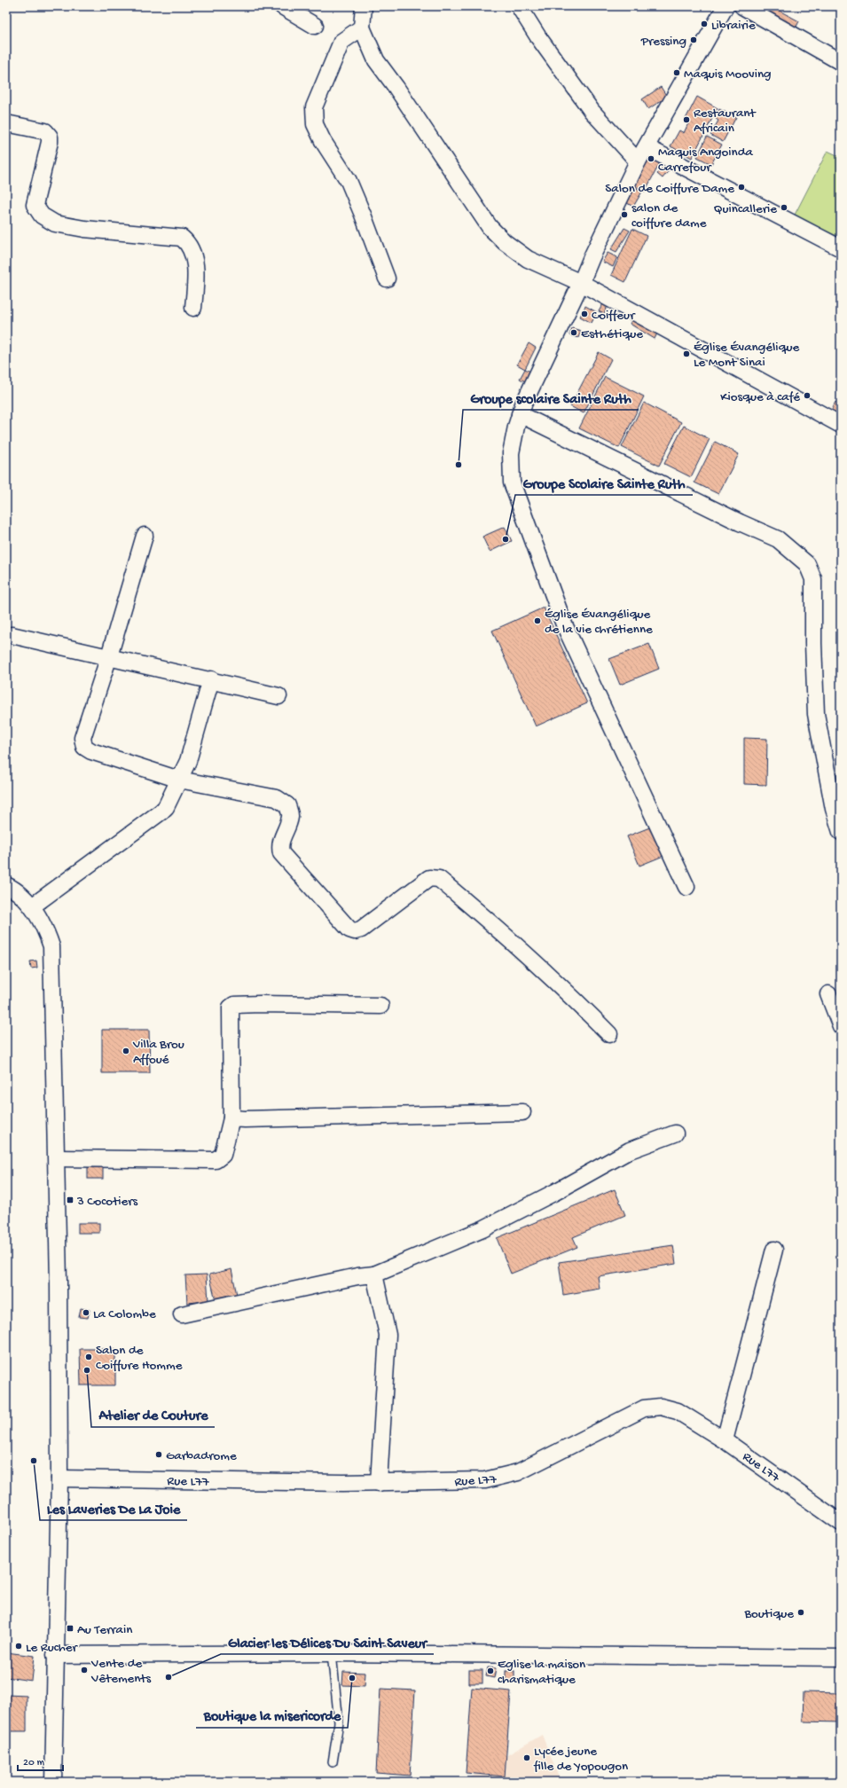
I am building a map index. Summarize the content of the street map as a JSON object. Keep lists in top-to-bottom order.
{
  "streets": {
    "street": ["Rue L77"]
  },
  "places": {
    "other": [
      "Librairie",
      "Pressing",
      "Maquis Mooving",
      "Restaurant Africain",
      "Maquis Angoinda Carrefour",
      "Salon de Coiffure Dame",
      "Quincallerie",
      "salon de coiffure dame",
      "Coiffeur",
      "Esthétique",
      "Église Évangélique Le Mont Sinai",
      "Kiosque à café",
      "Groupe scolaire Sainte Ruth",
      "Groupe Scolaire Sainte Ruth",
      "Église Évangélique de la vie chrétienne",
      "Villa Brou Affoué",
      "La Colombe",
      "Salon de Coiffure Homme",
      "Atelier de Couture",
      "Garbadrome",
      "Les Laveries De La Joie",
      "Boutique",
      "Le Rucher",
      "Vente de Vêtements",
      "Eglise la maison charismatique",
      "Glacier les Délices Du Saint Saveur",
      "Boutique la misericorde",
      "Lycée jeune fille de Yopougon"
    ],
    "transit": ["3 Cocotiers", "Au Terrain"]
  },
  "scale_bar": "20 m"
}
